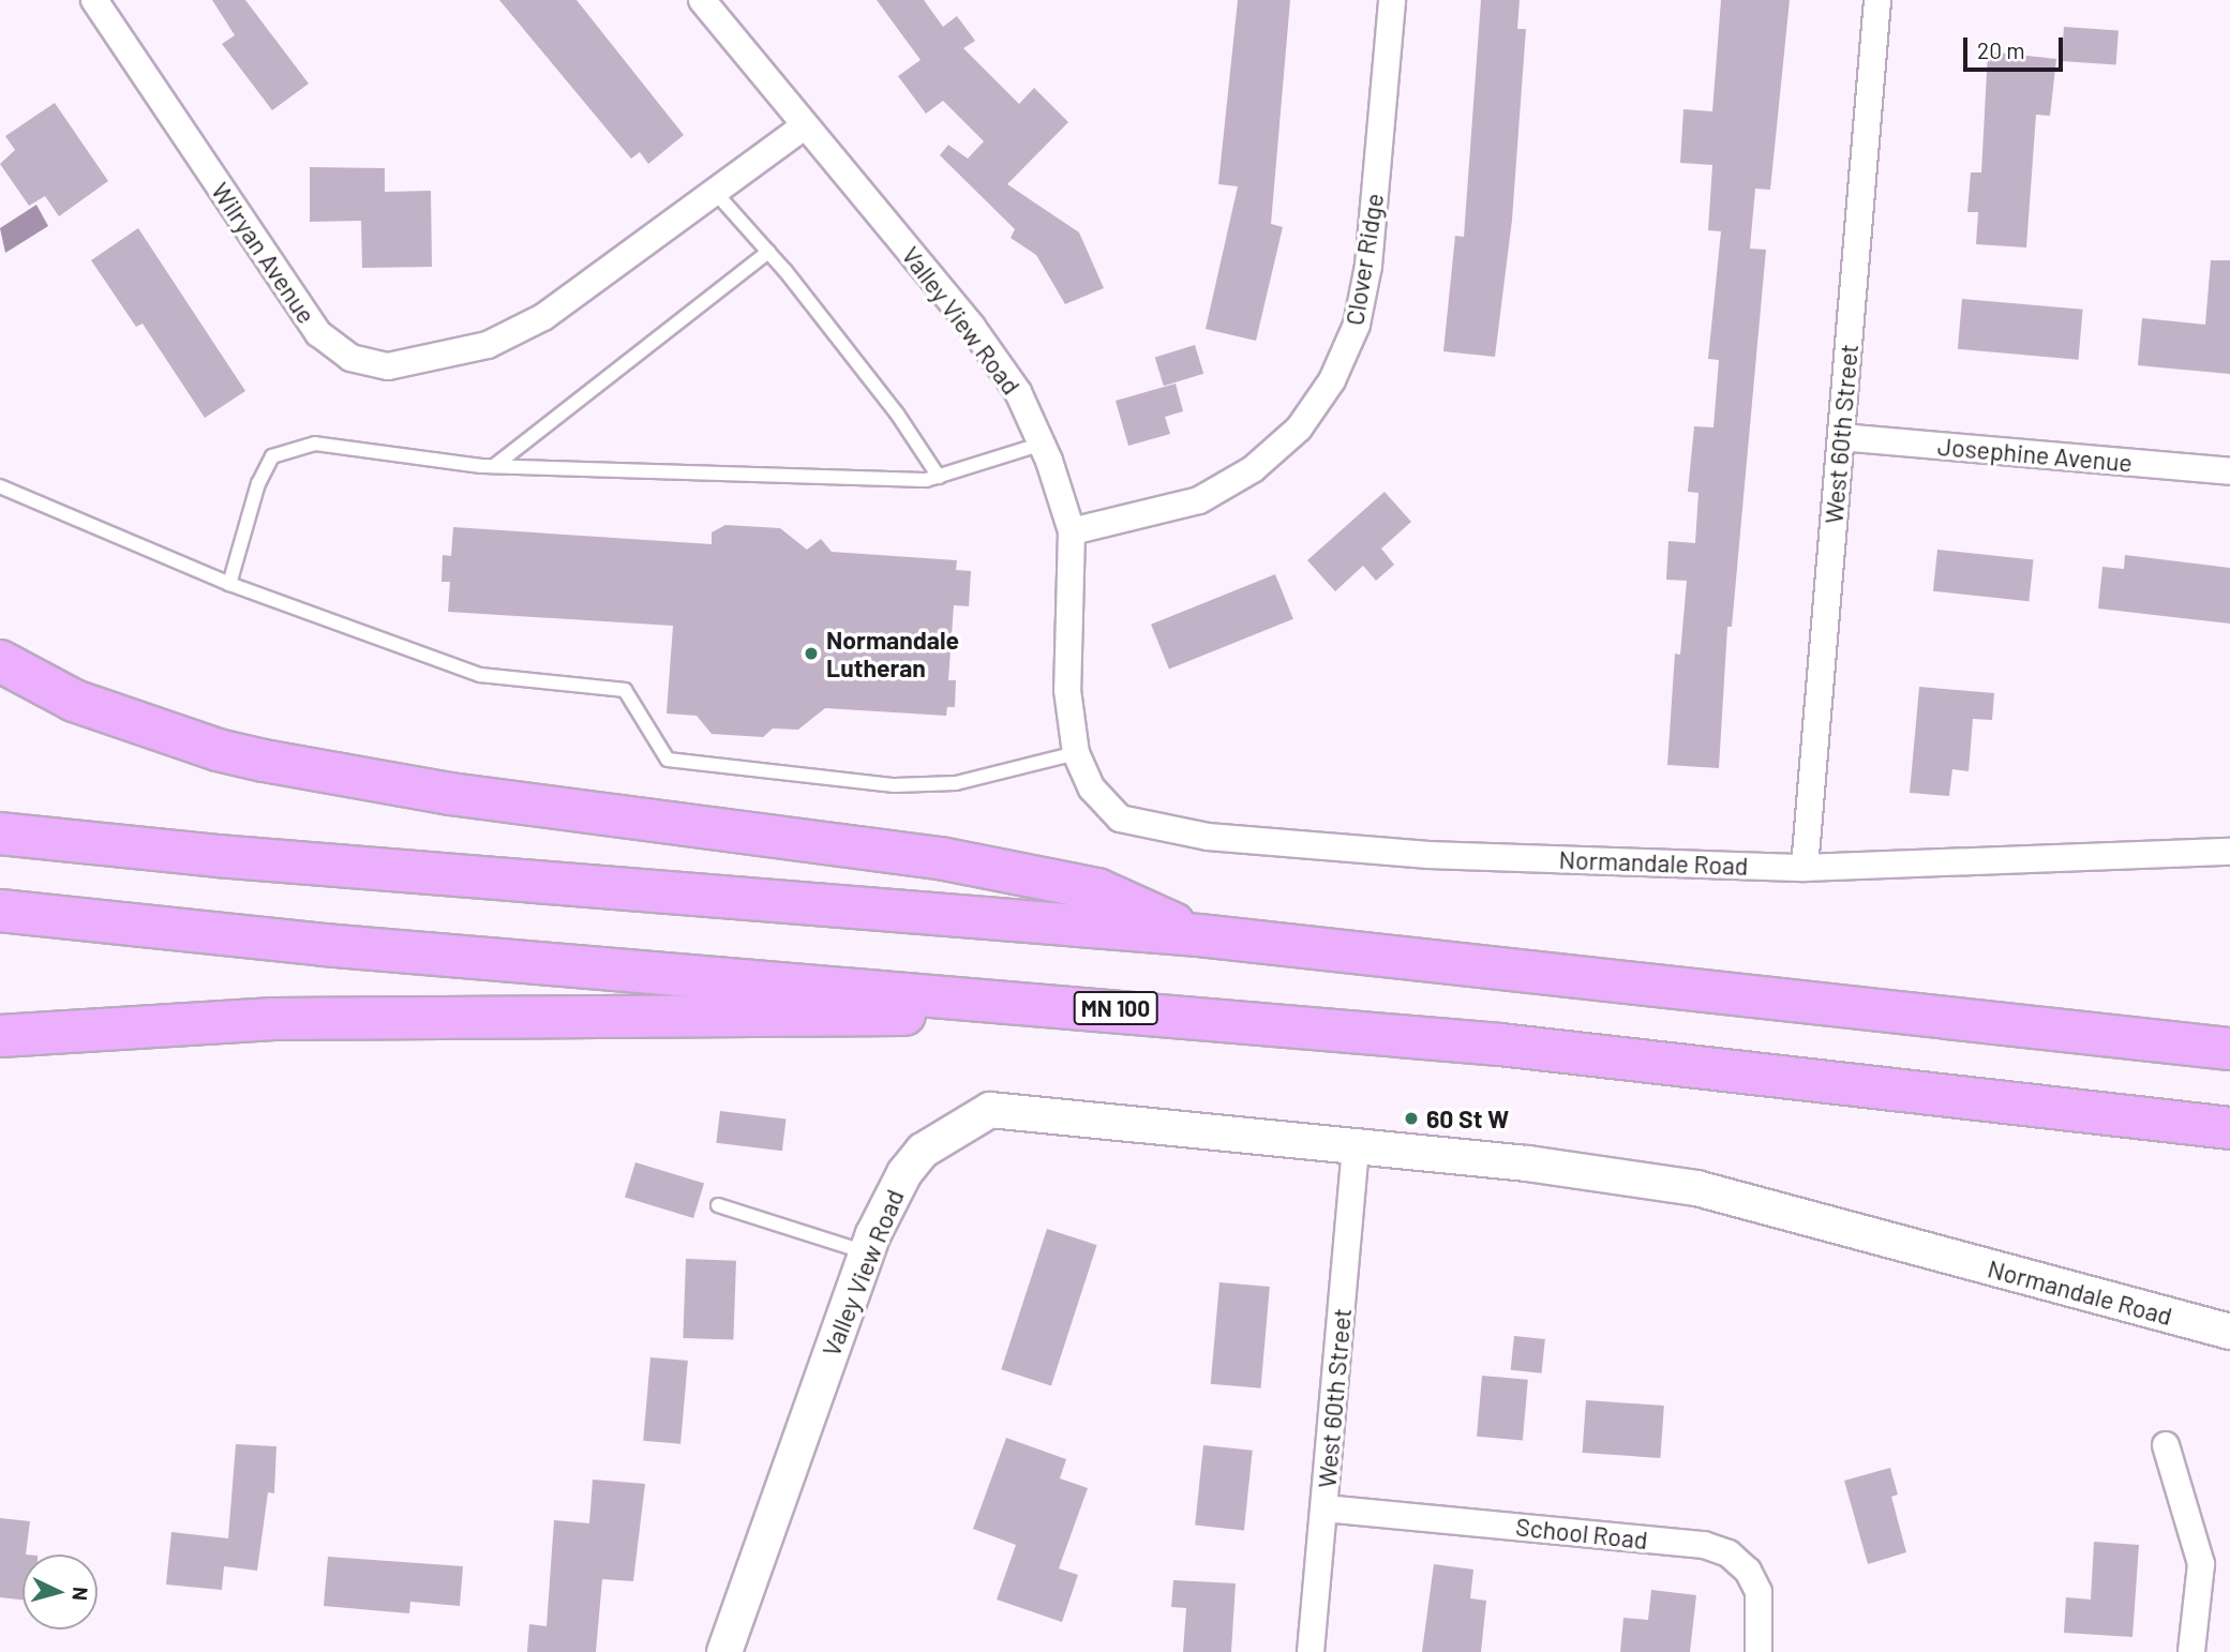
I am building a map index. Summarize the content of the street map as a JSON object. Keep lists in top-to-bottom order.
{
  "streets": {
    "highway": ["MN 100"],
    "street": [
      "Wilryan Avenue",
      "Clover Ridge",
      "Valley View Road",
      "West 60th Street",
      "Josephine Avenue",
      "Normandale Road",
      "School Road"
    ]
  },
  "crossings": [
    ["Wilryan Avenue", "Valley View Road"],
    ["Clover Ridge", "Valley View Road"],
    ["Valley View Road", "West 60th Street"],
    ["Valley View Road", "Normandale Road"],
    ["West 60th Street", "Josephine Avenue"],
    ["West 60th Street", "Normandale Road"],
    ["West 60th Street", "School Road"]
  ],
  "places": ["Normandale Lutheran", "60 St W"],
  "scale_bar": "20 m",
  "north": "right"
}
